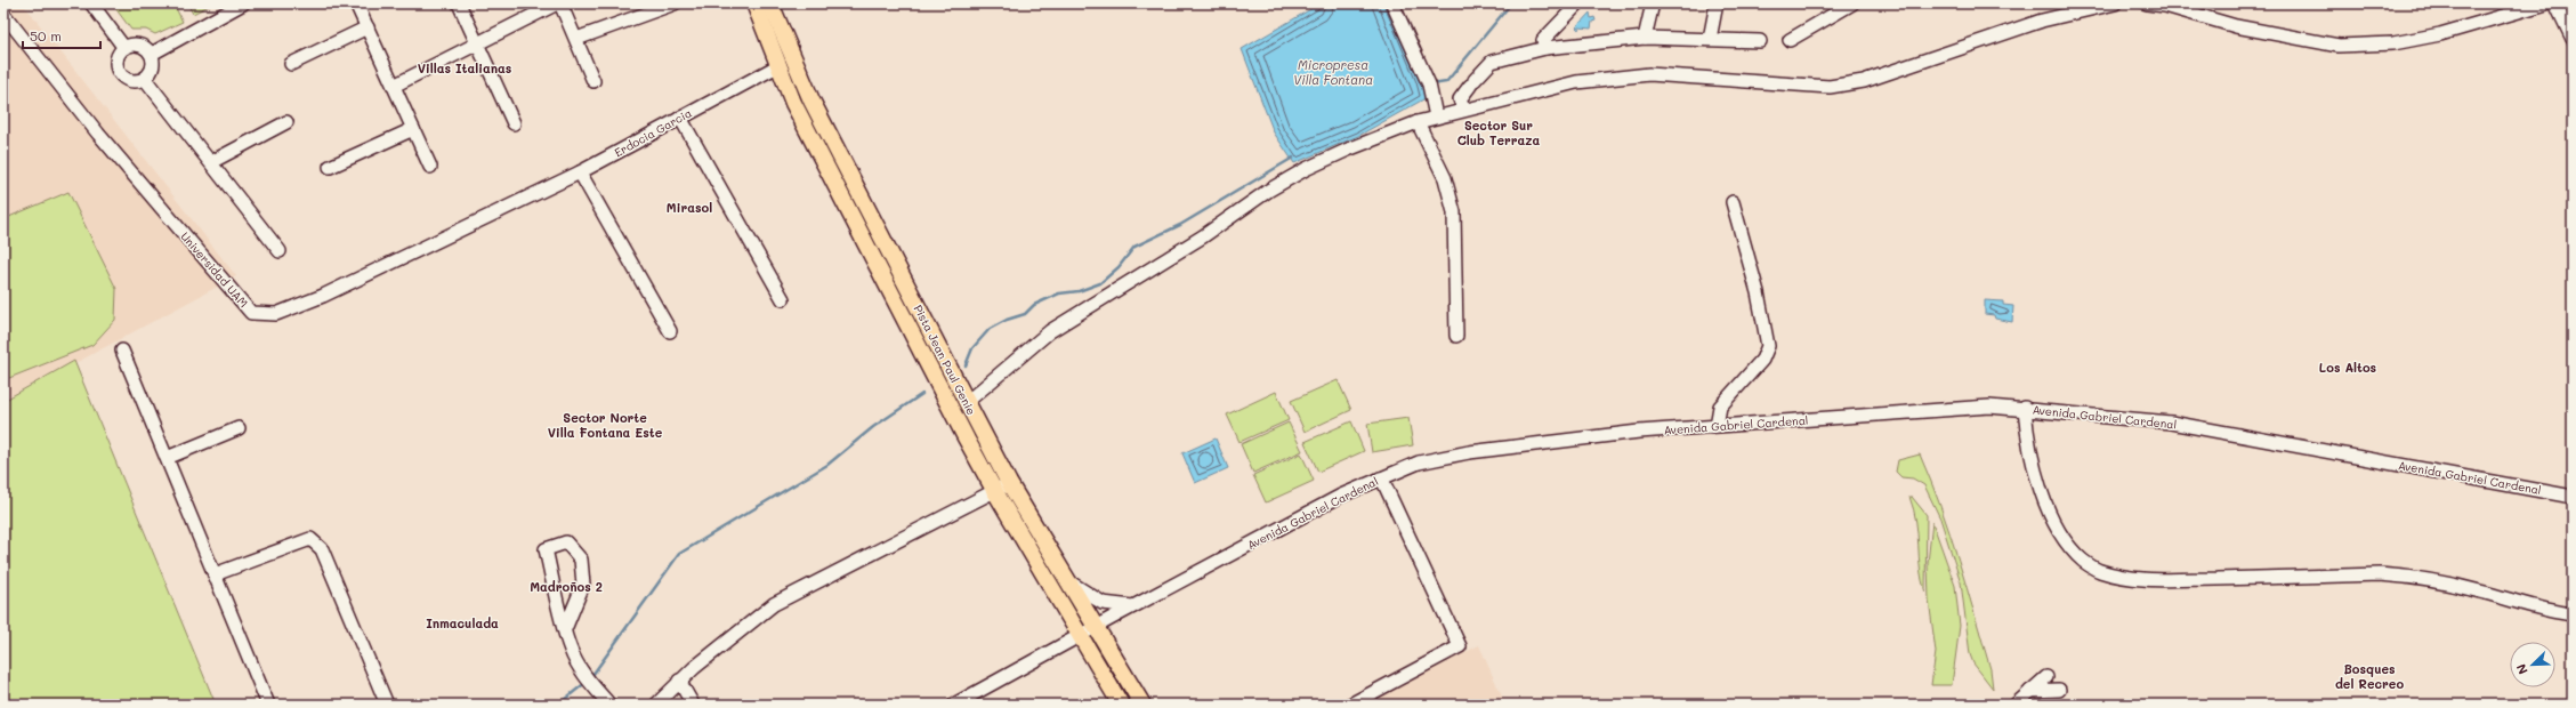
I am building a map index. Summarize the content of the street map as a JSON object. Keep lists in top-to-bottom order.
{
  "streets": {
    "main road": ["Pista Jean Paul Genie"],
    "street": ["Erdocia Garcia", "Universidad UAM", "Avenida Gabriel Cardenal"]
  },
  "crossings": [
    ["Erdocia Garcia", "Universidad UAM"],
    ["Erdocia Garcia", "Pista Jean Paul Genie"],
    ["Pista Jean Paul Genie", "Avenida Gabriel Cardenal"]
  ],
  "districts": [
    "Villas Italianas",
    "Sector Sur Club Terraza",
    "Mirasol",
    "Los Altos",
    "Sector Norte Villa Fontana Este",
    "Madroños 2",
    "Inmaculada",
    "Bosques del Recreo"
  ],
  "water": ["Micropresa Villa Fontana"],
  "scale_bar": "50 m",
  "north": "bottom left"
}
